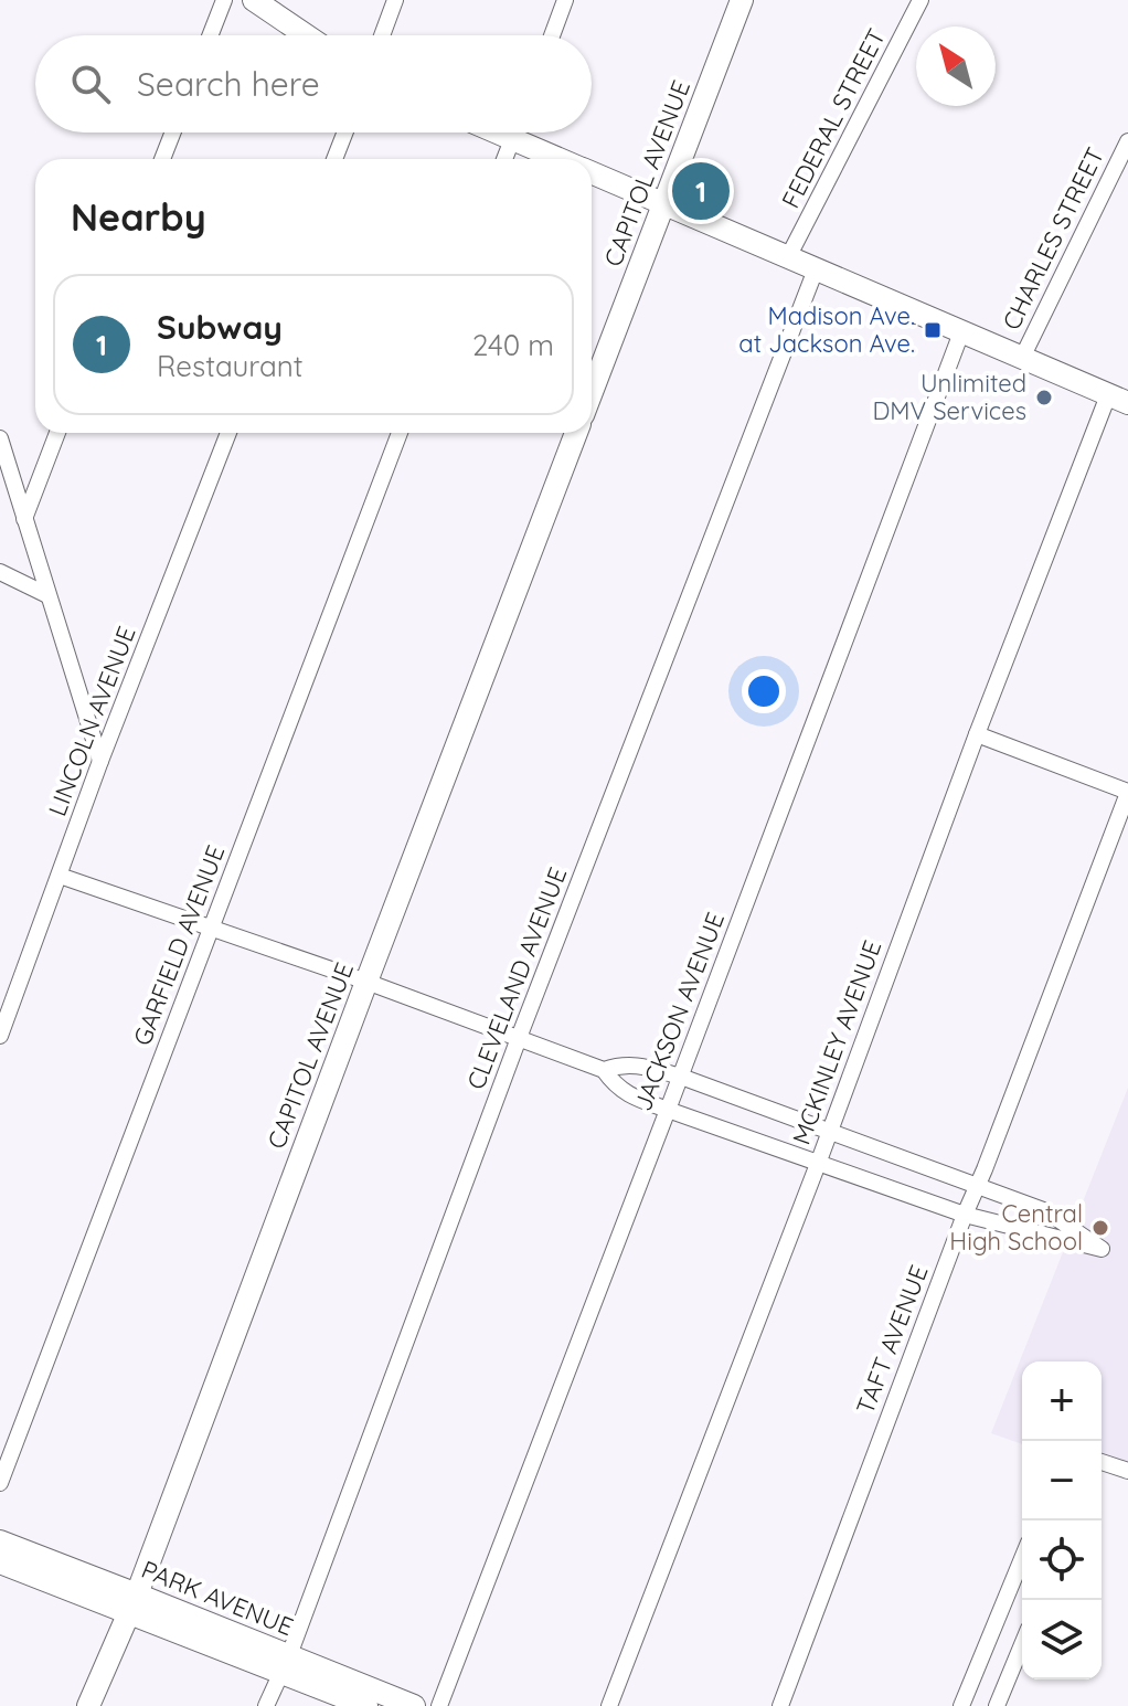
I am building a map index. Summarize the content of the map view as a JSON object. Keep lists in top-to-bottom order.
{
  "streets": {
    "main road": ["CAPITOL AVENUE", "PARK AVENUE"],
    "street": [
      "FEDERAL STREET",
      "CHARLES STREET",
      "LINCOLN AVENUE",
      "GARFIELD AVENUE",
      "CLEVELAND AVENUE",
      "JACKSON AVENUE",
      "MCKINLEY AVENUE",
      "TAFT AVENUE"
    ]
  },
  "crossings": [
    ["CAPITOL AVENUE", "PARK AVENUE"],
    ["CLEVELAND AVENUE", "PARK AVENUE"]
  ],
  "places": {
    "transit": ["Madison Ave. at Jackson Ave."],
    "other": ["Unlimited DMV Services", "Central High School"]
  },
  "north": "top left",
  "page": {
    "search": "Search here",
    "pins": "1",
    "heading": "Nearby",
    "list": [
      {
        "mark": "1",
        "name": "Subway",
        "note": "Restaurant",
        "value": "240 m"
      }
    ],
    "map_buttons": ["+", "−"]
  }
}
